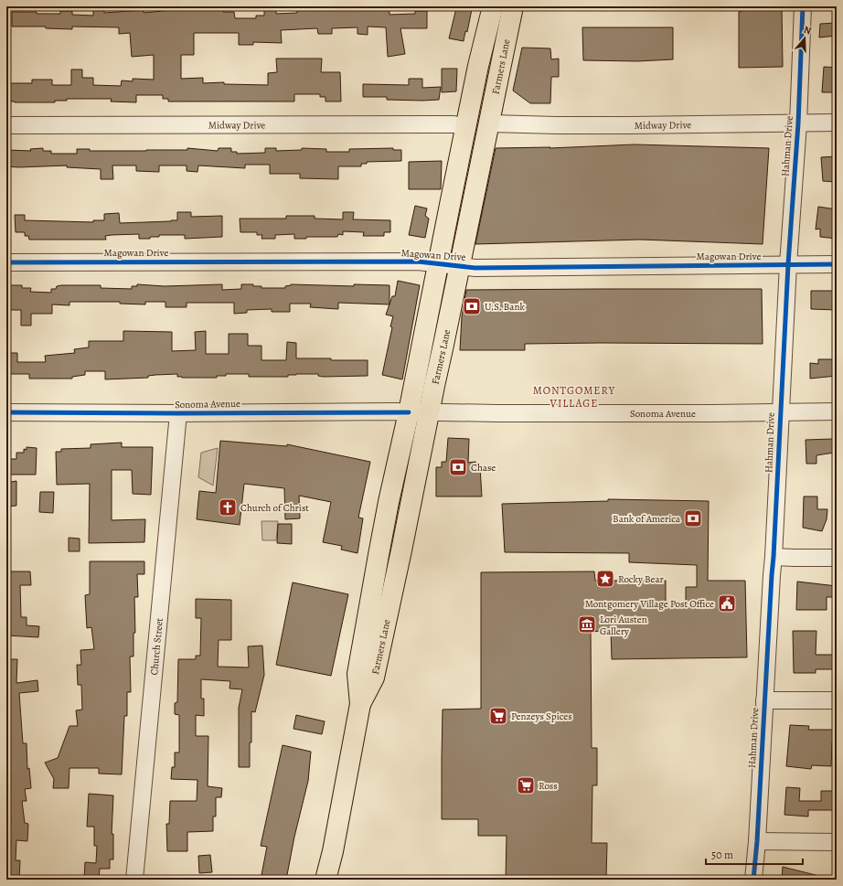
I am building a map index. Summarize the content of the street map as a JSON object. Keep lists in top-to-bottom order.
{
  "streets": {
    "main road": ["Farmers Lane"],
    "street": [
      "Midway Drive",
      "Hahman Drive",
      "Magowan Drive",
      "Sonoma Avenue",
      "Church Street"
    ]
  },
  "crossings": [
    ["Farmers Lane", "Midway Drive"],
    ["Farmers Lane", "Magowan Drive"],
    ["Farmers Lane", "Sonoma Avenue"],
    ["Midway Drive", "Hahman Drive"],
    ["Hahman Drive", "Magowan Drive"],
    ["Hahman Drive", "Sonoma Avenue"],
    ["Sonoma Avenue", "Church Street"]
  ],
  "districts": ["MONTGOMERY VILLAGE"],
  "places": {
    "bank": ["U.S. Bank", "Chase", "Bank of America"],
    "church": ["Church of Christ"],
    "place": ["Rocky Bear"],
    "public building": ["Montgomery Village Post Office"],
    "museum": ["Lori Austen Gallery"],
    "supermarket": ["Penzeys Spices", "Ross"]
  },
  "scale_bar": "50 m",
  "north": "top"
}
